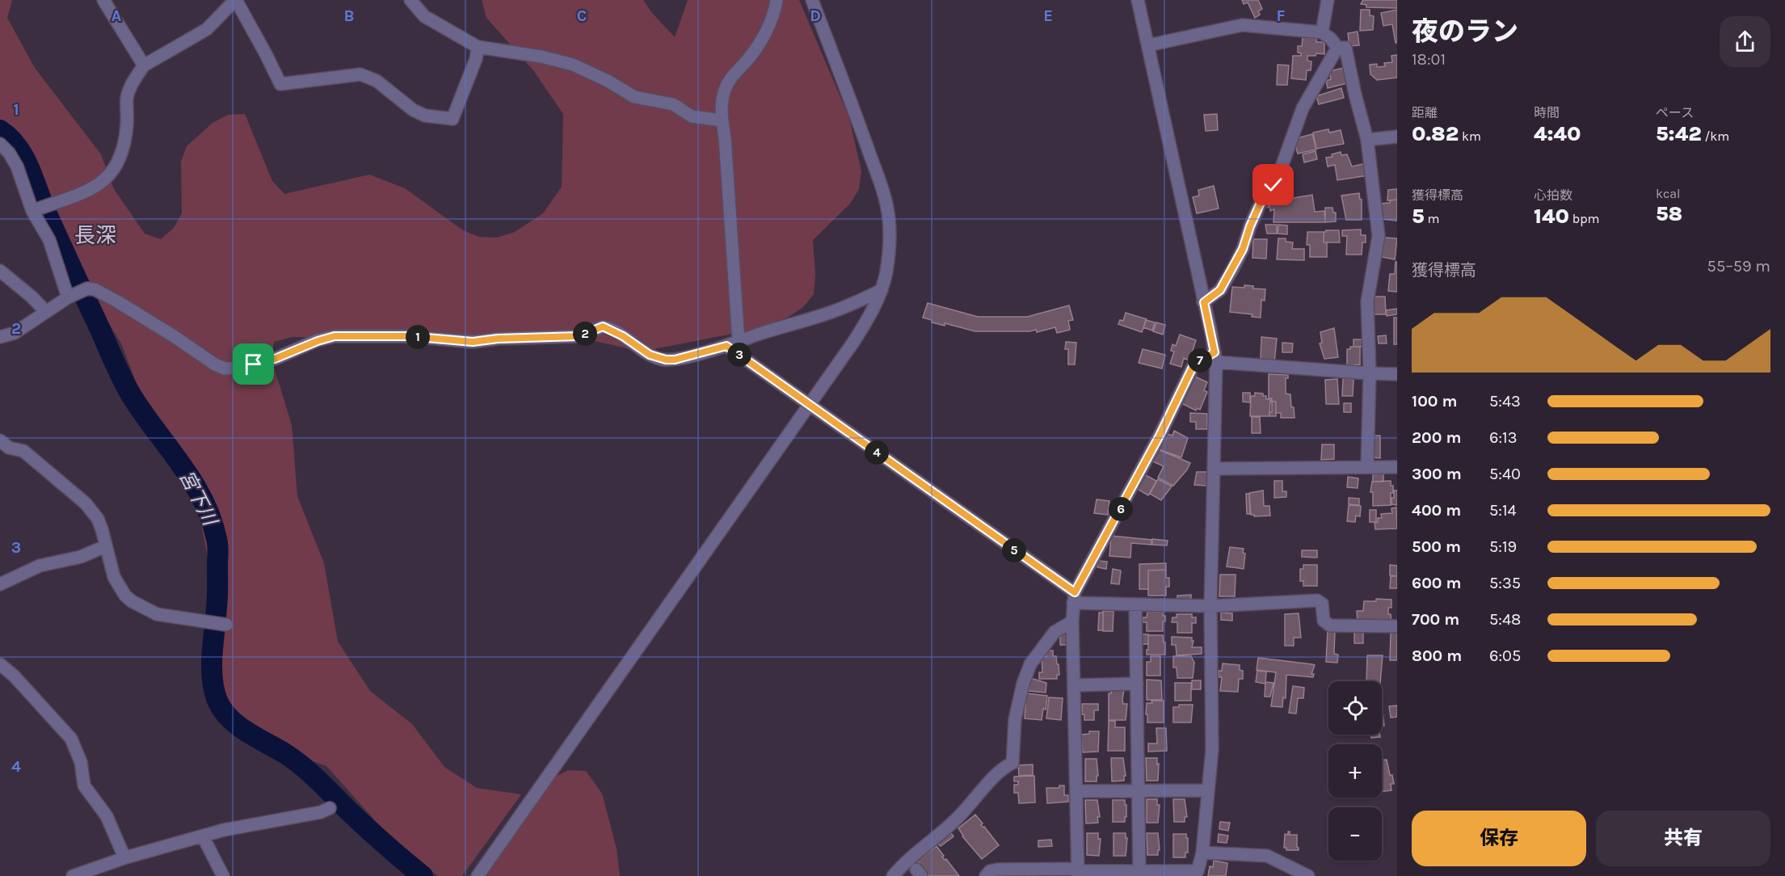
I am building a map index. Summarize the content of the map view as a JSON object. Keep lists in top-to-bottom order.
{
  "districts": ["長深"],
  "water": ["宮下川"],
  "page": {
    "heading": ["夜のラン", "18:01"],
    "stats": [
      ["距離", "0.82 km"],
      ["時間", "4:40"],
      ["ペース", "5:42 /km"],
      ["獲得標高", "5 m"],
      ["心拍数", "140 bpm"],
      ["kcal", "58"]
    ],
    "chart": ["獲得標高", "55–59 m"],
    "pins": [
      "2",
      "1",
      "3",
      "7",
      "4",
      "6",
      "5"
    ],
    "list": [
      {
        "name": "100 m",
        "note": "5:43"
      },
      {
        "name": "200 m",
        "note": "6:13"
      },
      {
        "name": "300 m",
        "note": "5:40"
      },
      {
        "name": "400 m",
        "note": "5:14"
      },
      {
        "name": "500 m",
        "note": "5:19"
      },
      {
        "name": "600 m",
        "note": "5:35"
      },
      {
        "name": "700 m",
        "note": "5:48"
      },
      {
        "name": "800 m",
        "note": "6:05"
      }
    ],
    "map_buttons": ["+", "−"],
    "buttons": ["保存", "共有"]
  },
  "grid": {
    "columns": [
      "A",
      "B",
      "C",
      "D",
      "E",
      "F"
    ],
    "rows": [
      "1",
      "2",
      "3",
      "4"
    ]
  }
}
